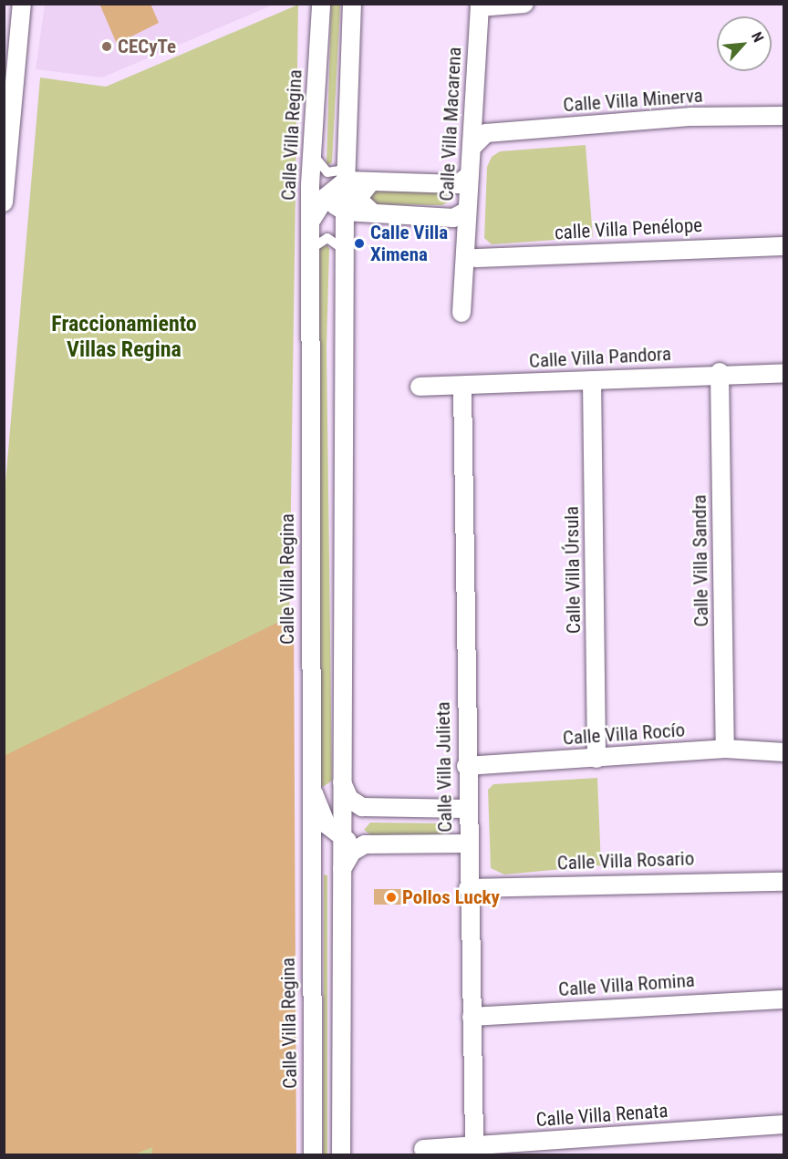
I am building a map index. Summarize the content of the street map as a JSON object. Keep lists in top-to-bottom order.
{
  "streets": {
    "street": [
      "Calle Villa Minerva",
      "Calle Villa Macarena",
      "Calle Villa Regina",
      "calle Villa Penélope",
      "Calle Villa Pandora",
      "Calle Villa Sandra",
      "Calle Villa Úrsula",
      "Calle Villa Rocío",
      "Calle Villa Julieta",
      "Calle Villa Rosario",
      "Calle Villa Romina",
      "Calle Villa Renata"
    ]
  },
  "crossings": [
    ["Calle Villa Minerva", "Calle Villa Macarena"],
    ["Calle Villa Macarena", "calle Villa Penélope"],
    ["Calle Villa Pandora", "Calle Villa Sandra"],
    ["Calle Villa Pandora", "Calle Villa Úrsula"],
    ["Calle Villa Pandora", "Calle Villa Julieta"],
    ["Calle Villa Sandra", "Calle Villa Rocío"],
    ["Calle Villa Úrsula", "Calle Villa Rocío"],
    ["Calle Villa Rocío", "Calle Villa Julieta"],
    ["Calle Villa Julieta", "Calle Villa Rosario"],
    ["Calle Villa Julieta", "Calle Villa Romina"],
    ["Calle Villa Julieta", "Calle Villa Renata"]
  ],
  "districts": ["Fraccionamiento Villas Regina"],
  "places": ["CECyTe", "Calle Villa Ximena", "Pollos Lucky"],
  "north": "top right"
}
